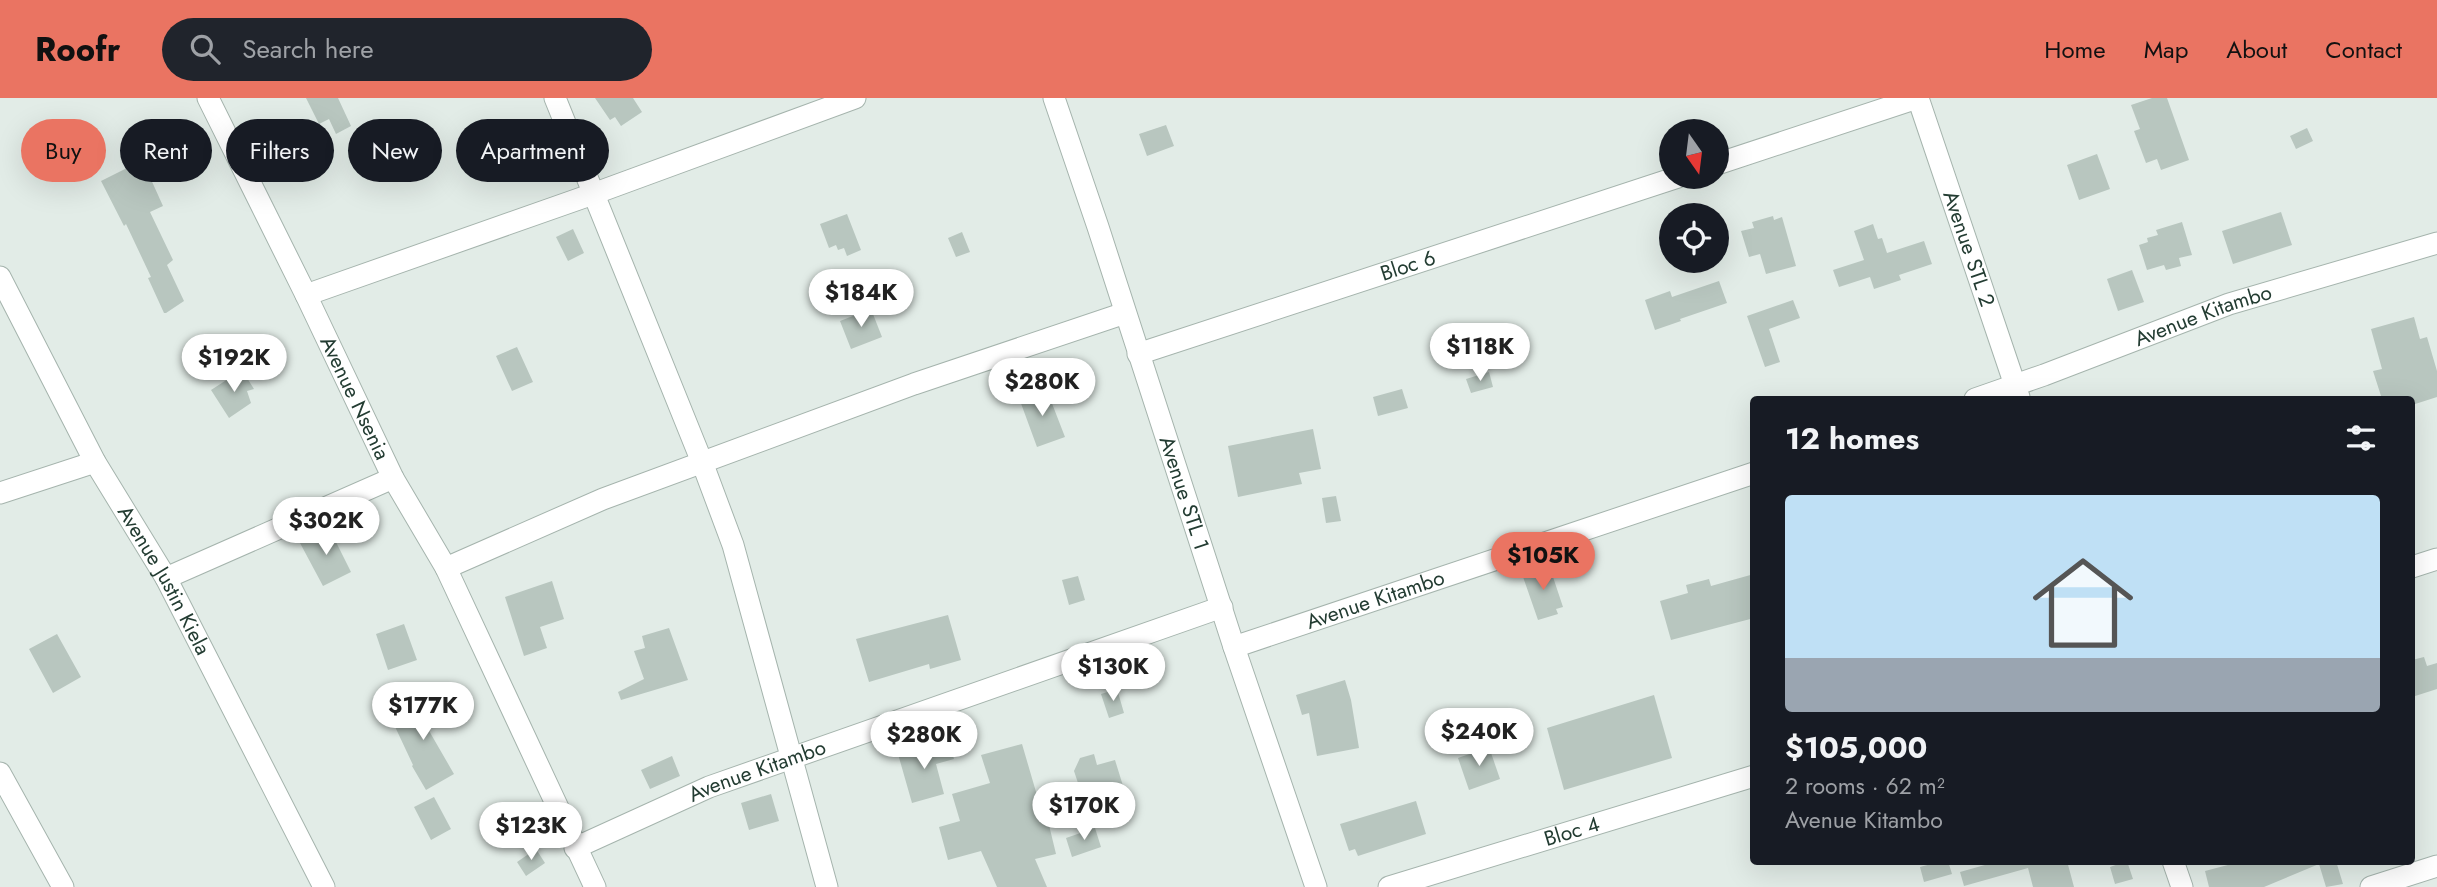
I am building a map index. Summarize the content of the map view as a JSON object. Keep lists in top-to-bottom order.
{
  "streets": {
    "street": [
      "Avenue STL 2",
      "Bloc 6",
      "Avenue Kitambo",
      "Avenue Nsenia",
      "Avenue STL 1",
      "Avenue Justin Kiela",
      "Bloc 4"
    ]
  },
  "crossings": [
    ["Avenue STL 2", "Avenue Kitambo"],
    ["Bloc 6", "Avenue STL 1"],
    ["Avenue Kitambo", "Avenue Nsenia"],
    ["Avenue Kitambo", "Avenue STL 1"]
  ],
  "north": "bottom",
  "page": {
    "header": "Roofr",
    "search": "Search here",
    "nav": [
      "Home",
      "Map",
      "About",
      "Contact"
    ],
    "chip": [
      "Buy",
      "Rent",
      "Filters",
      "New",
      "Apartment"
    ],
    "price": [
      "$184K",
      "$118K",
      "$192K",
      "$280K",
      "$302K",
      "$105K",
      "$130K",
      "$177K",
      "$240K",
      "$280K",
      "$170K",
      "$123K"
    ],
    "heading": "12 homes",
    "list": [
      {
        "name": "$105,000",
        "note": "2 rooms · 62 m² · Avenue Kitambo"
      }
    ]
  }
}
